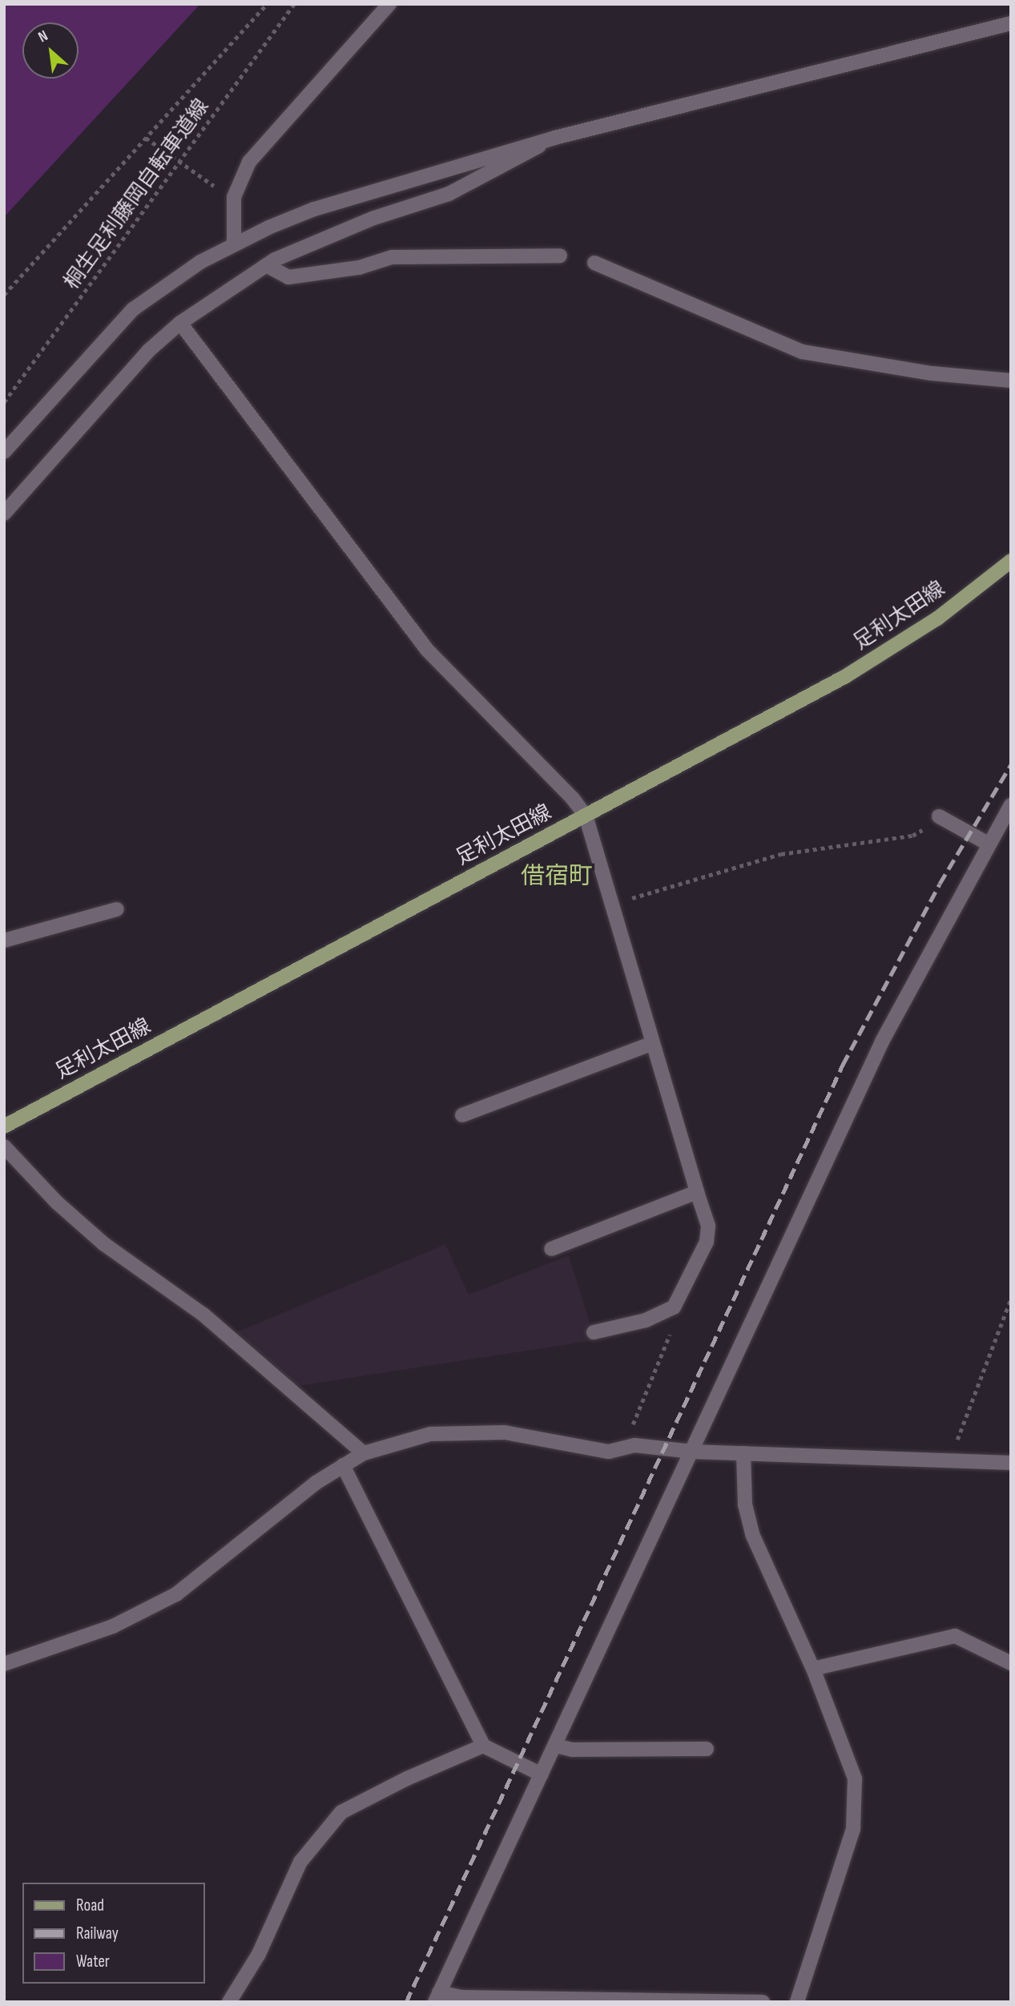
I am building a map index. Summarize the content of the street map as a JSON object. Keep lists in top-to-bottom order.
{
  "streets": {
    "main road": ["足利太田線"],
    "path": ["桐生足利藤岡自転車道線"]
  },
  "districts": ["借宿町"],
  "legend": ["Road", "Railway", "Water"],
  "north": "top left"
}
